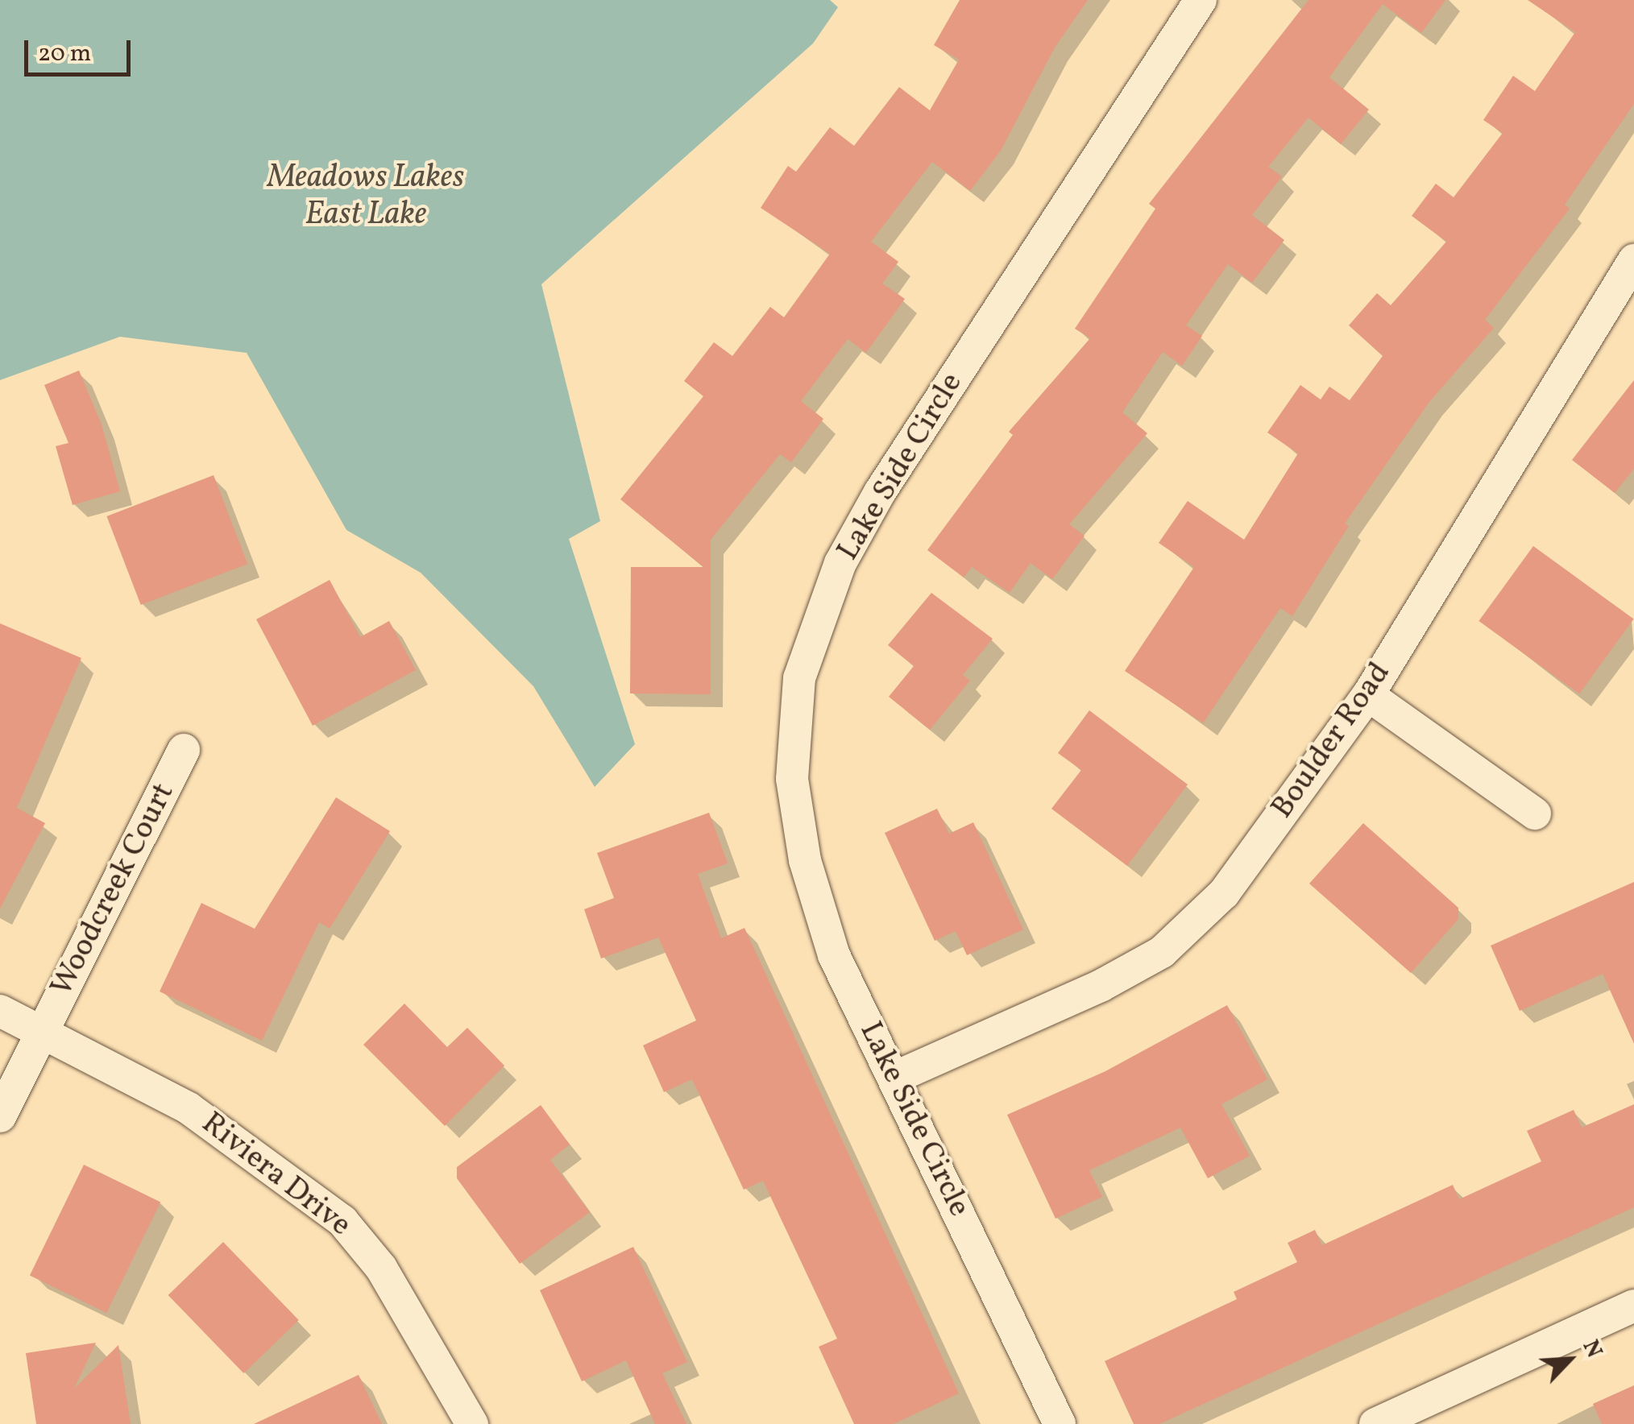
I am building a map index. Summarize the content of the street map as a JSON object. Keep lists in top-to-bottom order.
{
  "streets": {
    "street": [
      "Lake Side Circle",
      "Boulder Road",
      "Woodcreek Court",
      "Riviera Drive"
    ]
  },
  "crossings": [
    ["Lake Side Circle", "Boulder Road"],
    ["Woodcreek Court", "Riviera Drive"]
  ],
  "water": ["Meadows Lakes East Lake"],
  "scale_bar": "20 m",
  "north": "top right"
}
